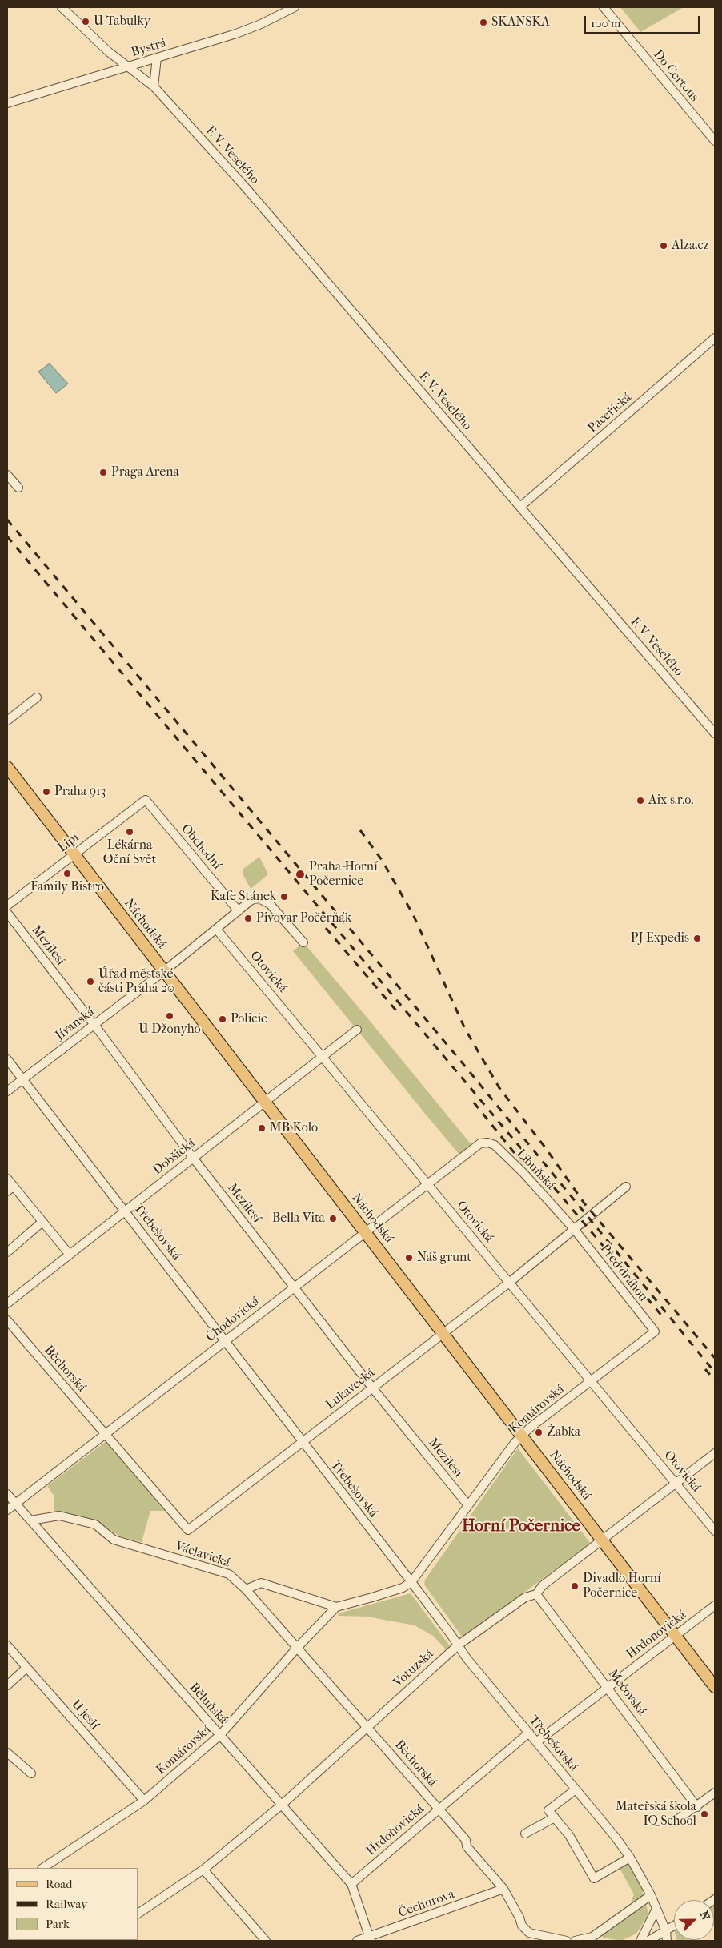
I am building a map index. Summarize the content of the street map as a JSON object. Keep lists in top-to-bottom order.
{
  "streets": {
    "main road": ["Náchodská"],
    "street": [
      "Bystrá",
      "Do Čertous",
      "F. V. Veselého",
      "Paceřická",
      "Lipí",
      "Obchodní",
      "Mezilesí",
      "Otovická",
      "Jívanská",
      "Dobšická",
      "Libuňská",
      "Třebešovská",
      "Před dráhou",
      "Chodovická",
      "Běchorská",
      "Lukavecká",
      "Komárovská",
      "Václavická",
      "Hrdoňovická",
      "Votuzská",
      "Mečovská",
      "Běluňská",
      "U jeslí",
      "Čechurova"
    ]
  },
  "crossings": [
    ["Bystrá", "F. V. Veselého"],
    ["F. V. Veselého", "Paceřická"],
    ["Lipí", "Obchodní"],
    ["Lipí", "Náchodská"],
    ["Obchodní", "Jívanská"],
    ["Náchodská", "Jívanská"],
    ["Náchodská", "Dobšická"],
    ["Náchodská", "Chodovická"],
    ["Náchodská", "Lukavecká"],
    ["Náchodská", "Komárovská"],
    ["Náchodská", "Hrdoňovická"],
    ["Náchodská", "Votuzská"],
    ["Mezilesí", "Jívanská"],
    ["Mezilesí", "Dobšická"],
    ["Mezilesí", "Chodovická"],
    ["Mezilesí", "Lukavecká"],
    ["Mezilesí", "Komárovská"],
    ["Otovická", "Jívanská"],
    ["Otovická", "Dobšická"],
    ["Otovická", "Chodovická"],
    ["Otovická", "Lukavecká"],
    ["Otovická", "Komárovská"],
    ["Otovická", "Votuzská"],
    ["Jívanská", "Třebešovská"],
    ["Dobšická", "Třebešovská"],
    ["Libuňská", "Před dráhou"],
    ["Libuňská", "Chodovická"],
    ["Libuňská", "Lukavecká"],
    ["Třebešovská", "Chodovická"],
    ["Třebešovská", "Lukavecká"],
    ["Třebešovská", "Komárovská"],
    ["Třebešovská", "Hrdoňovická"],
    ["Třebešovská", "Votuzská"],
    ["Před dráhou", "Lukavecká"],
    ["Před dráhou", "Komárovská"],
    ["Chodovická", "Běchorská"],
    ["Chodovická", "Lukavecká"],
    ["Chodovická", "Běluňská"],
    ["Běchorská", "Lukavecká"],
    ["Běchorská", "Komárovská"],
    ["Běchorská", "Václavická"],
    ["Běchorská", "Hrdoňovická"],
    ["Běchorská", "Votuzská"],
    ["Běchorská", "Čechurova"],
    ["Komárovská", "Běluňská"],
    ["Komárovská", "U jeslí"],
    ["Václavická", "Běluňská"],
    ["Hrdoňovická", "Mečovská"],
    ["Hrdoňovická", "Běluňská"],
    ["Votuzská", "Mečovská"],
    ["Votuzská", "Běluňská"],
    ["Běluňská", "Čechurova"]
  ],
  "districts": ["Horní Počernice"],
  "places": [
    "U Tabulky",
    "SKANSKA",
    "Alza.cz",
    "Praga Arena",
    "Praha 913",
    "Aix s.r.o.",
    "Lékárna Oční Svět",
    "Family Bistro",
    "Praha-Horní Počernice",
    "Kafe Stánek",
    "Pivovar Počerňák",
    "PJ Expedis",
    "Úřad městské části Praha 20",
    "U Džonyho",
    "Policie",
    "MB Kolo",
    "Bella Vita",
    "Náš grunt",
    "Žabka",
    "Divadlo Horní Počernice",
    "Mateřská škola IQ School"
  ],
  "legend": ["Road", "Railway", "Park"],
  "scale_bar": "100 m",
  "north": "top right"
}
